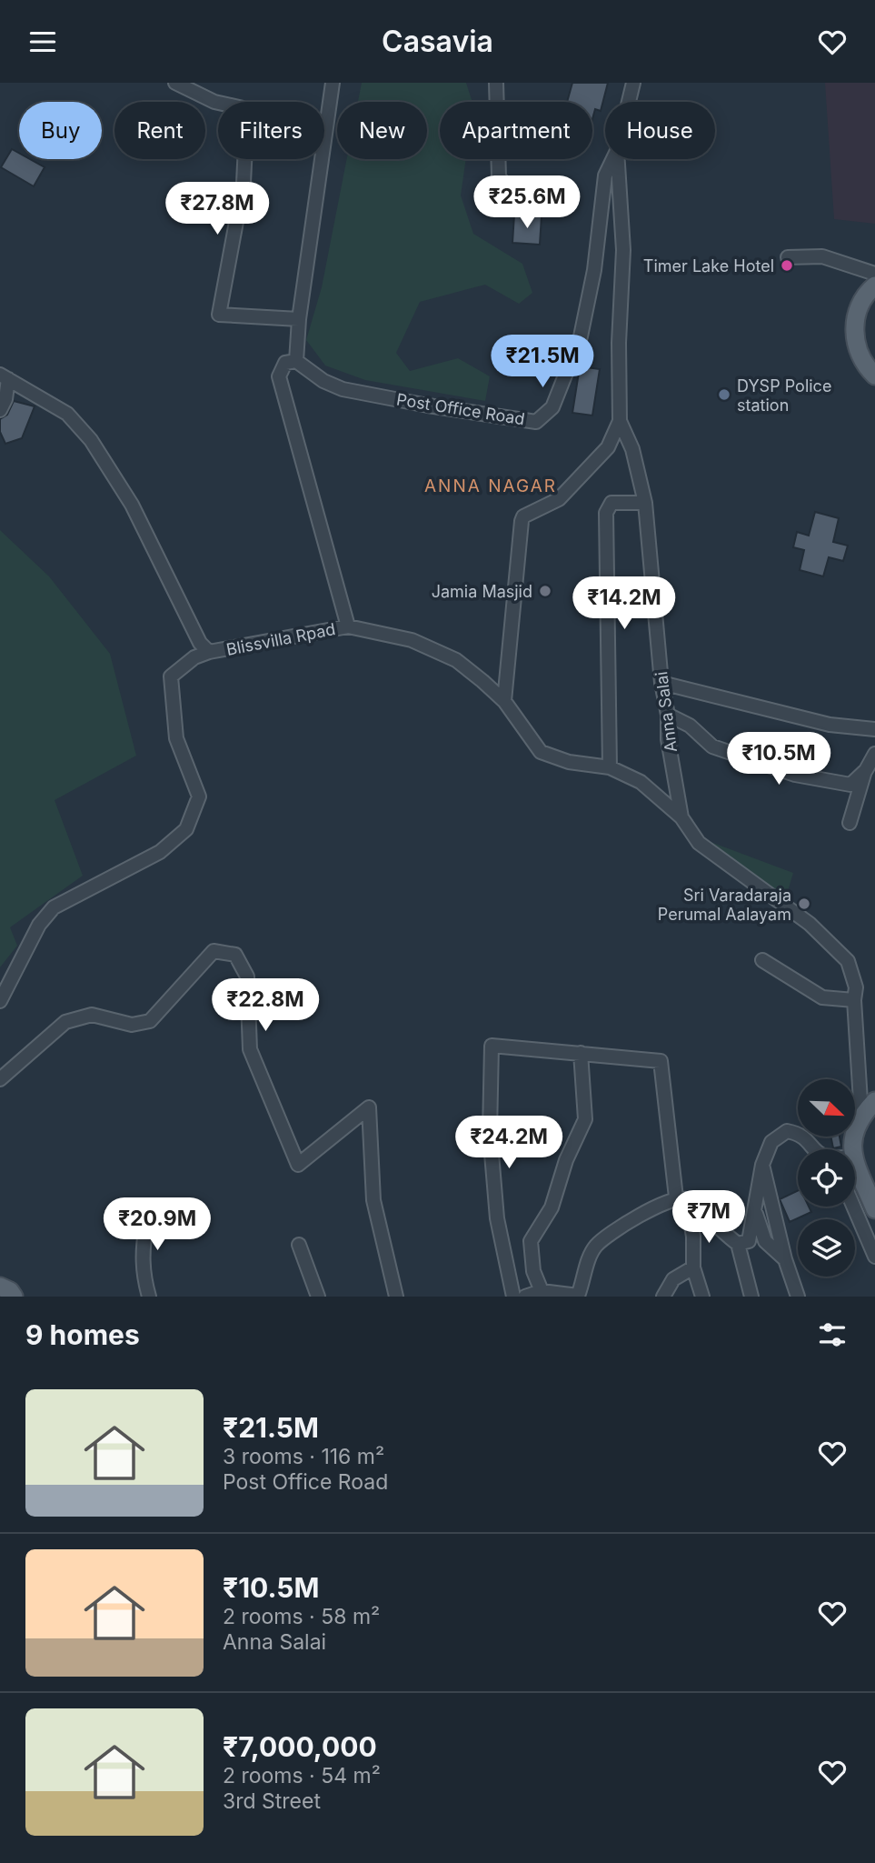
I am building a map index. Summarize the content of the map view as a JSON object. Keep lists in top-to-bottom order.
{
  "streets": {
    "street": ["Post Office Road", "Blissvilla Rpad", "Anna Salai"]
  },
  "crossings": [
    ["Blissvilla Rpad", "Anna Salai"]
  ],
  "districts": ["ANNA NAGAR"],
  "places": [
    "Timer Lake Hotel",
    "DYSP Police station",
    "Jamia Masjid",
    "Sri Varadaraja Perumal Aalayam"
  ],
  "north": "bottom right",
  "page": {
    "header": "Casavia",
    "chip": [
      "Buy",
      "Rent",
      "Filters",
      "New",
      "Apartment",
      "House"
    ],
    "price": [
      "₹25.6M",
      "₹27.8M",
      "₹21.5M",
      "₹14.2M",
      "₹10.5M",
      "₹22.8M",
      "₹24.2M",
      "₹7M",
      "₹20.9M"
    ],
    "heading": "9 homes",
    "list": [
      {
        "name": "₹21.5M",
        "note": "3 rooms · 116 m² · Post Office Road"
      },
      {
        "name": "₹10.5M",
        "note": "2 rooms · 58 m² · Anna Salai"
      },
      {
        "name": "₹7,000,000",
        "note": "2 rooms · 54 m² · 3rd Street"
      }
    ]
  }
}
